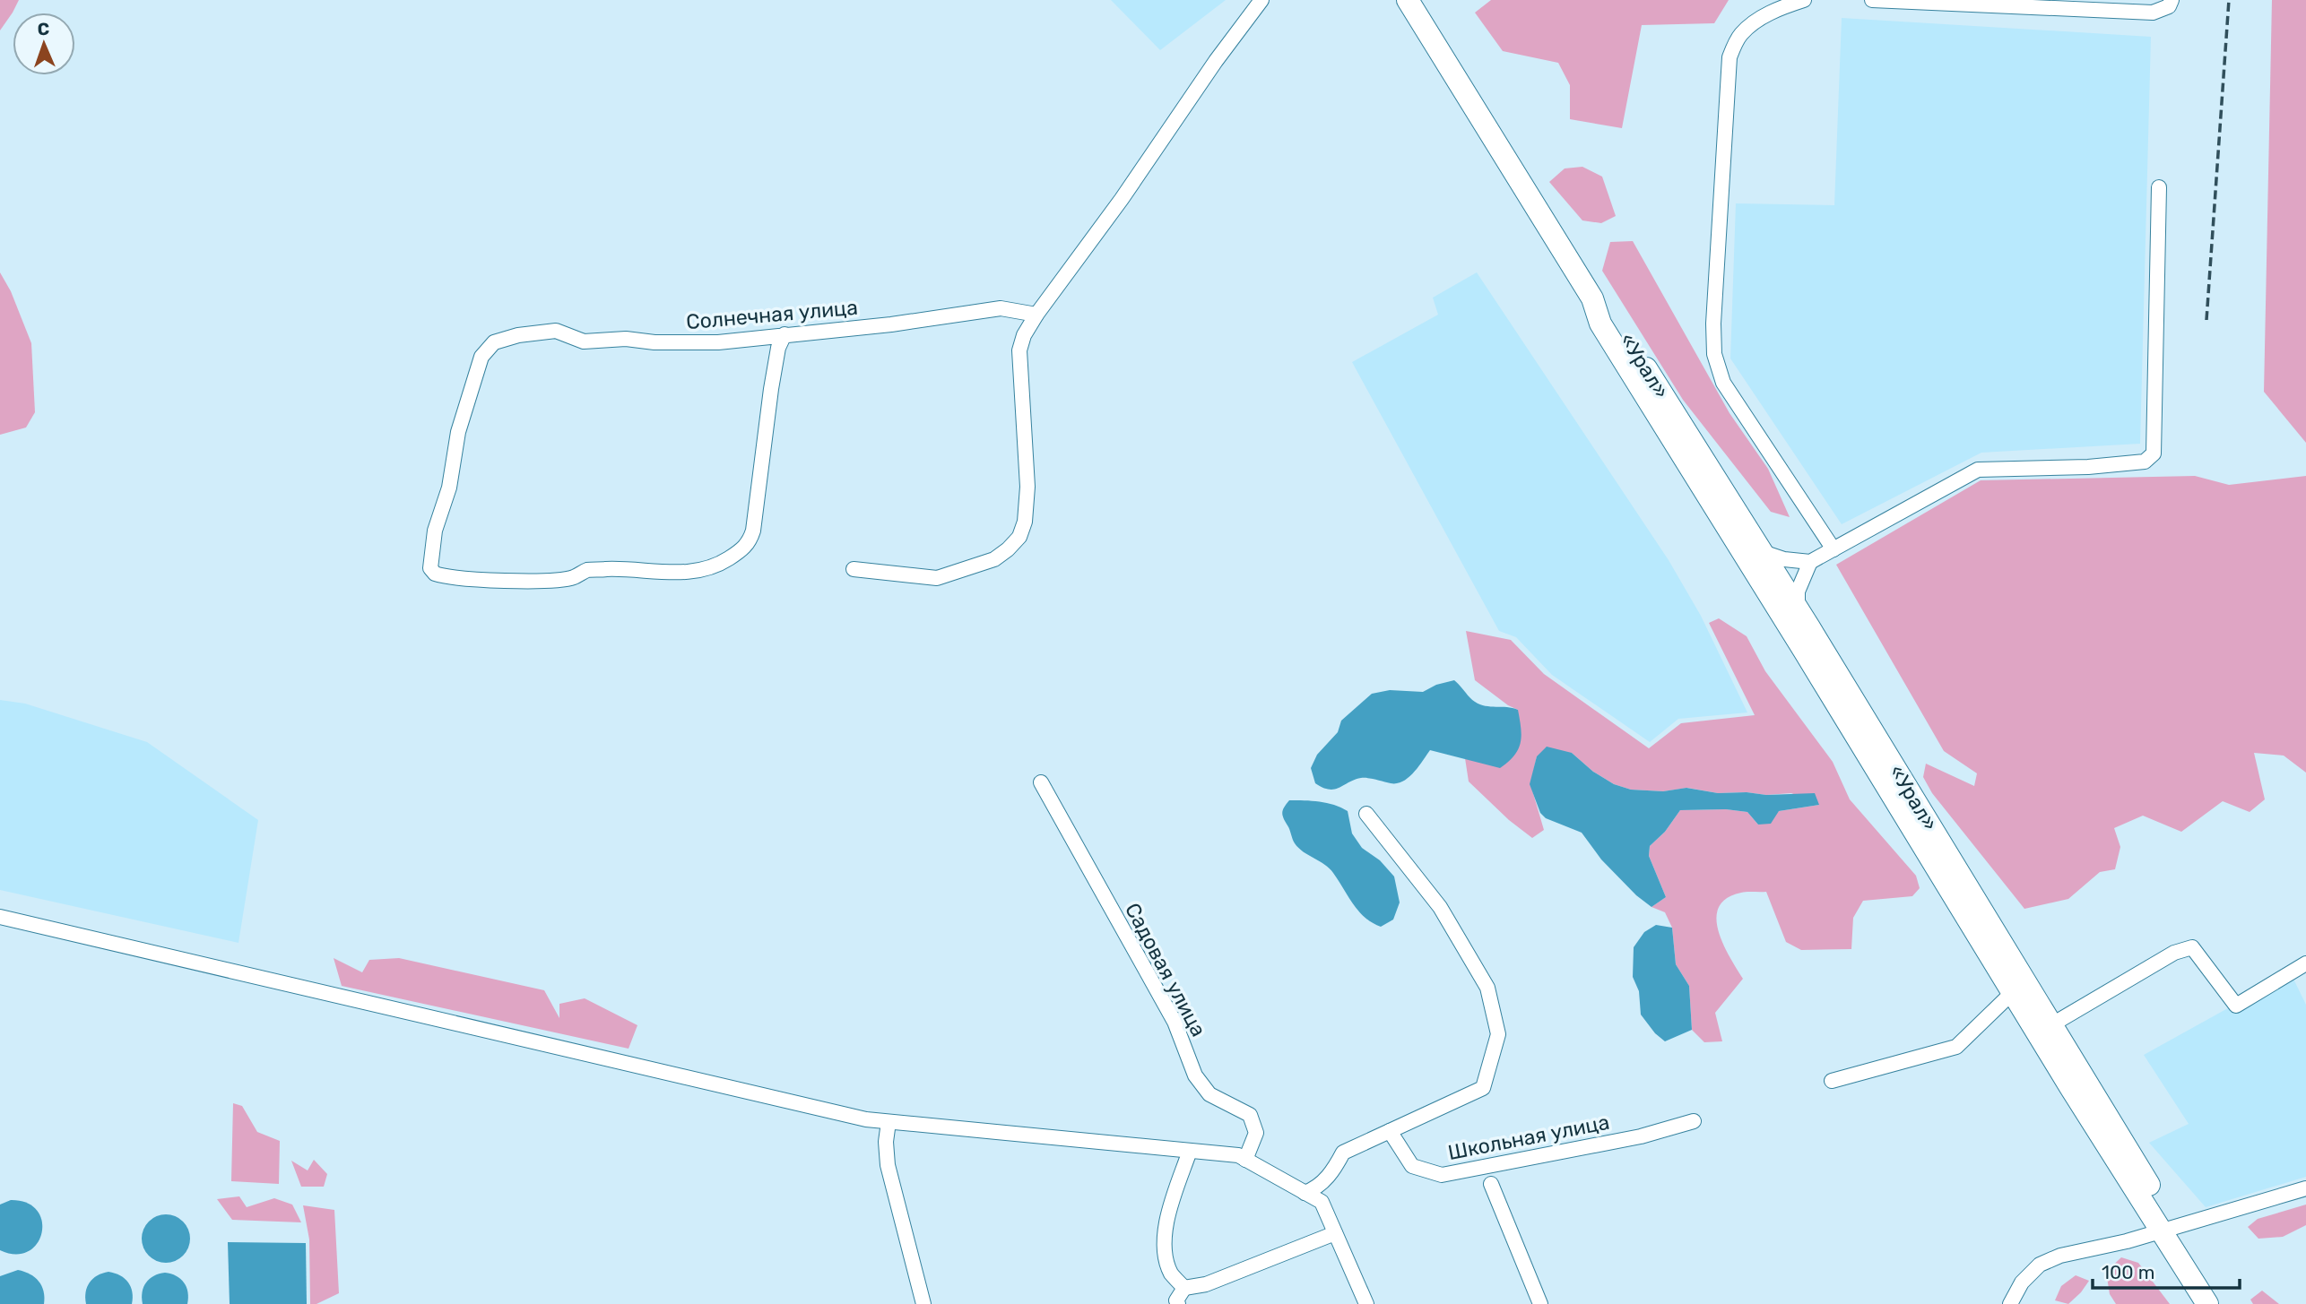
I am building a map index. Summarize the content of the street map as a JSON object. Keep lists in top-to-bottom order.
{
  "streets": {
    "highway": ["«Урал»"],
    "street": ["Солнечная улица", "Садовая улица", "Школьная улица"]
  },
  "scale_bar": "100 m",
  "north": "top"
}
